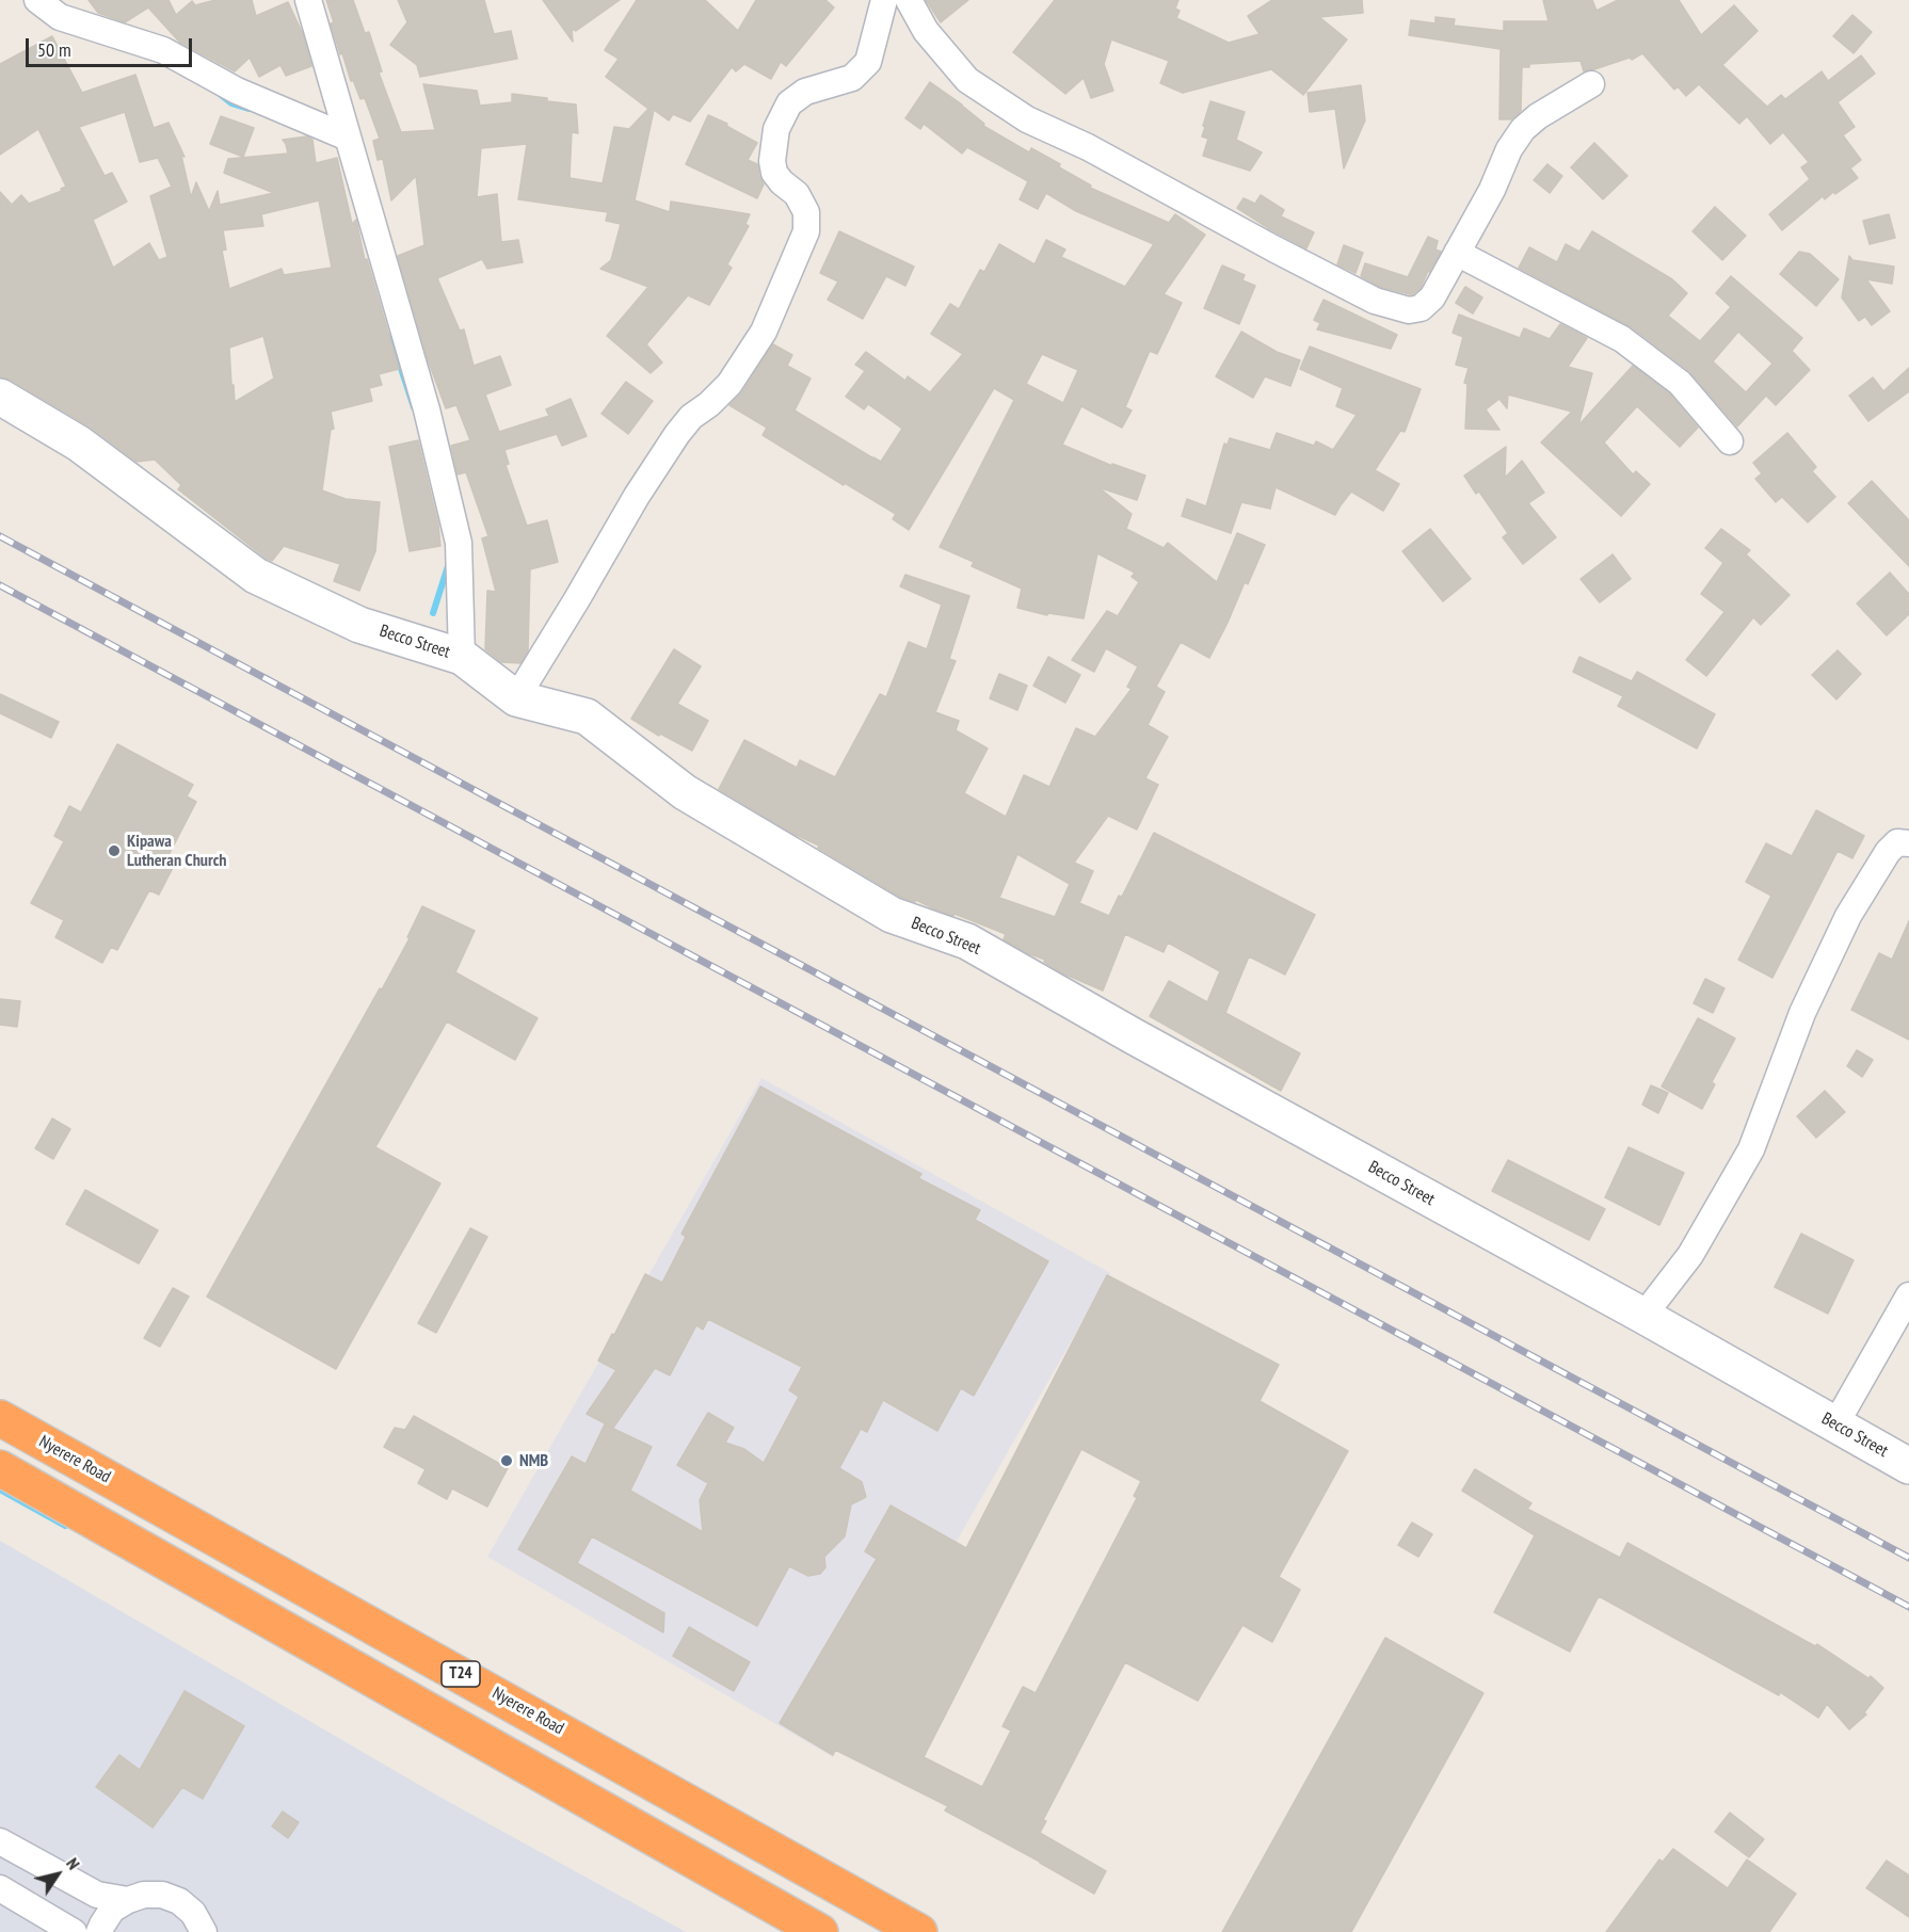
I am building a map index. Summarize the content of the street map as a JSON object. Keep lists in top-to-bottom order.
{
  "streets": {
    "highway": ["Nyerere Road", "T24"],
    "street": ["Becco Street"]
  },
  "places": ["Kipawa Lutheran Church", "NMB"],
  "scale_bar": "50 m",
  "north": "top right"
}
